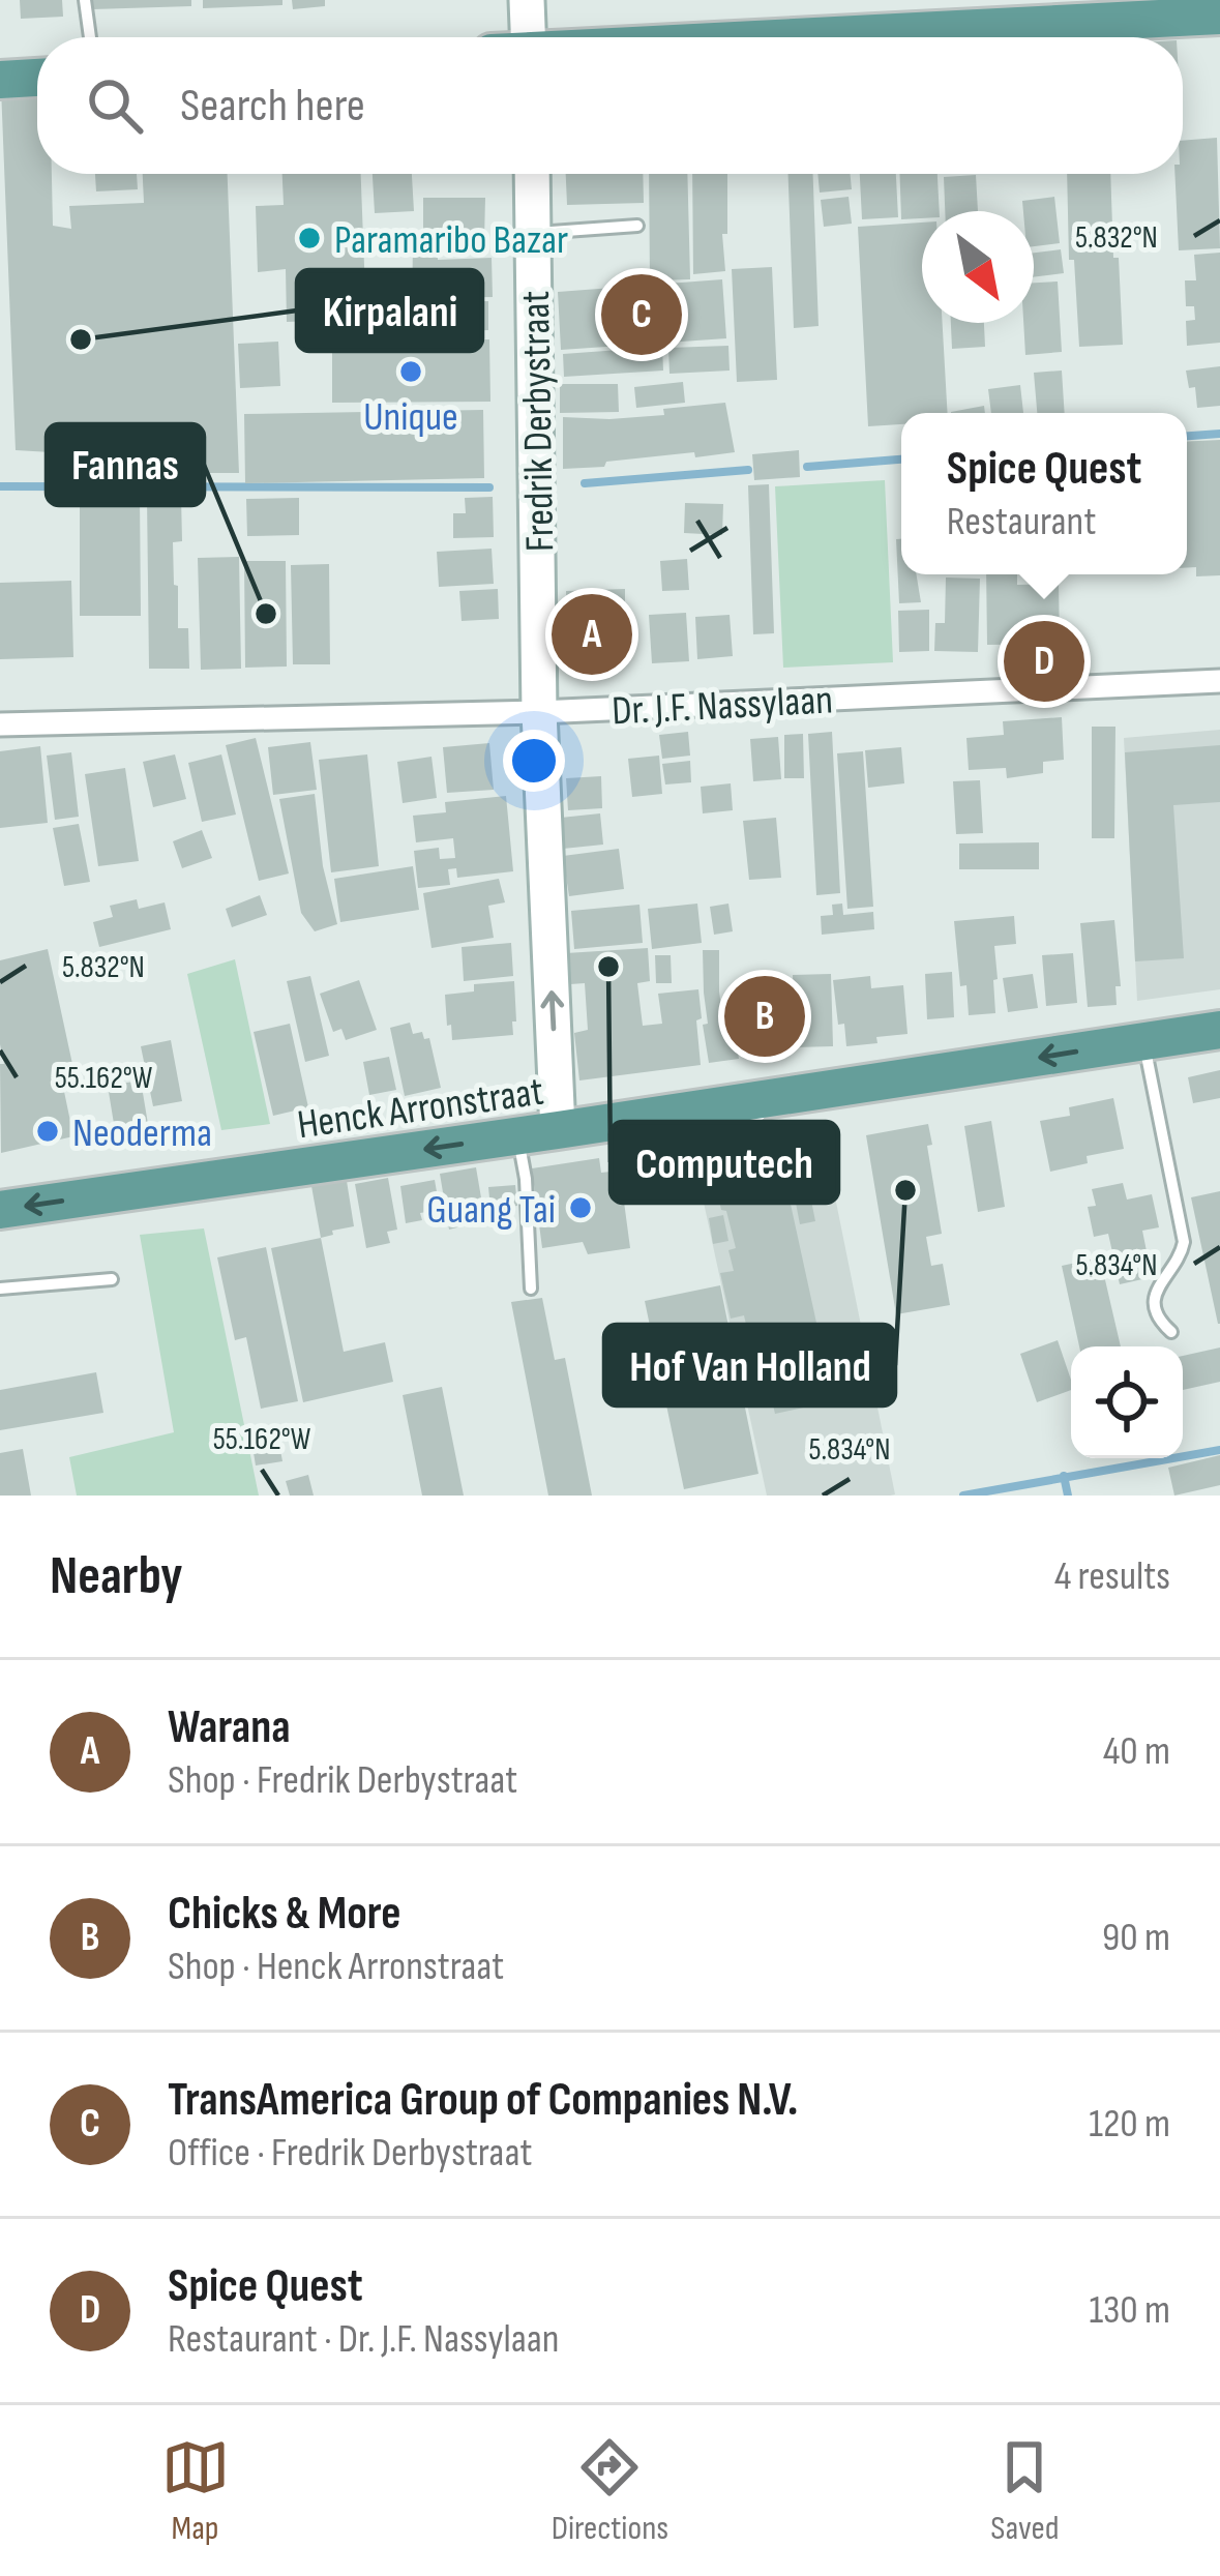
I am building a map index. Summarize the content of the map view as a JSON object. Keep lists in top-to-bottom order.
{
  "streets": {
    "main road": ["Fredrik Derbystraat", "Henck Arronstraat"],
    "street": ["Dr. J.F. Nassylaan"]
  },
  "crossings": [
    ["Fredrik Derbystraat", "Dr. J.F. Nassylaan"],
    ["Fredrik Derbystraat", "Henck Arronstraat"]
  ],
  "one_way": ["Fredrik Derbystraat", "Henck Arronstraat"],
  "places": [
    "Paramaribo Bazar",
    "Kirpalani",
    "Unique",
    "Fannas",
    "Computech",
    "Neoderma",
    "Hof Van Holland",
    "Guang Tai"
  ],
  "north": "bottom right",
  "page": {
    "search": "Search here",
    "pins": [
      "C",
      "A",
      "D",
      "B"
    ],
    "popup": ["Spice Quest", "Restaurant"],
    "heading": ["Nearby", "4 results"],
    "list": [
      {
        "mark": "A",
        "name": "Warana",
        "note": "Shop · Fredrik Derbystraat",
        "value": "40 m"
      },
      {
        "mark": "B",
        "name": "Chicks & More",
        "note": "Shop · Henck Arronstraat",
        "value": "90 m"
      },
      {
        "mark": "C",
        "name": "TransAmerica Group of Companies N.V.",
        "note": "Office · Fredrik Derbystraat",
        "value": "120 m"
      },
      {
        "mark": "D",
        "name": "Spice Quest",
        "note": "Restaurant · Dr. J.F. Nassylaan",
        "value": "130 m"
      }
    ],
    "nav": ["Map", "Directions", "Saved"]
  },
  "coordinates": ["5.832°N", "55.162°W", "5.834°N"]
}
